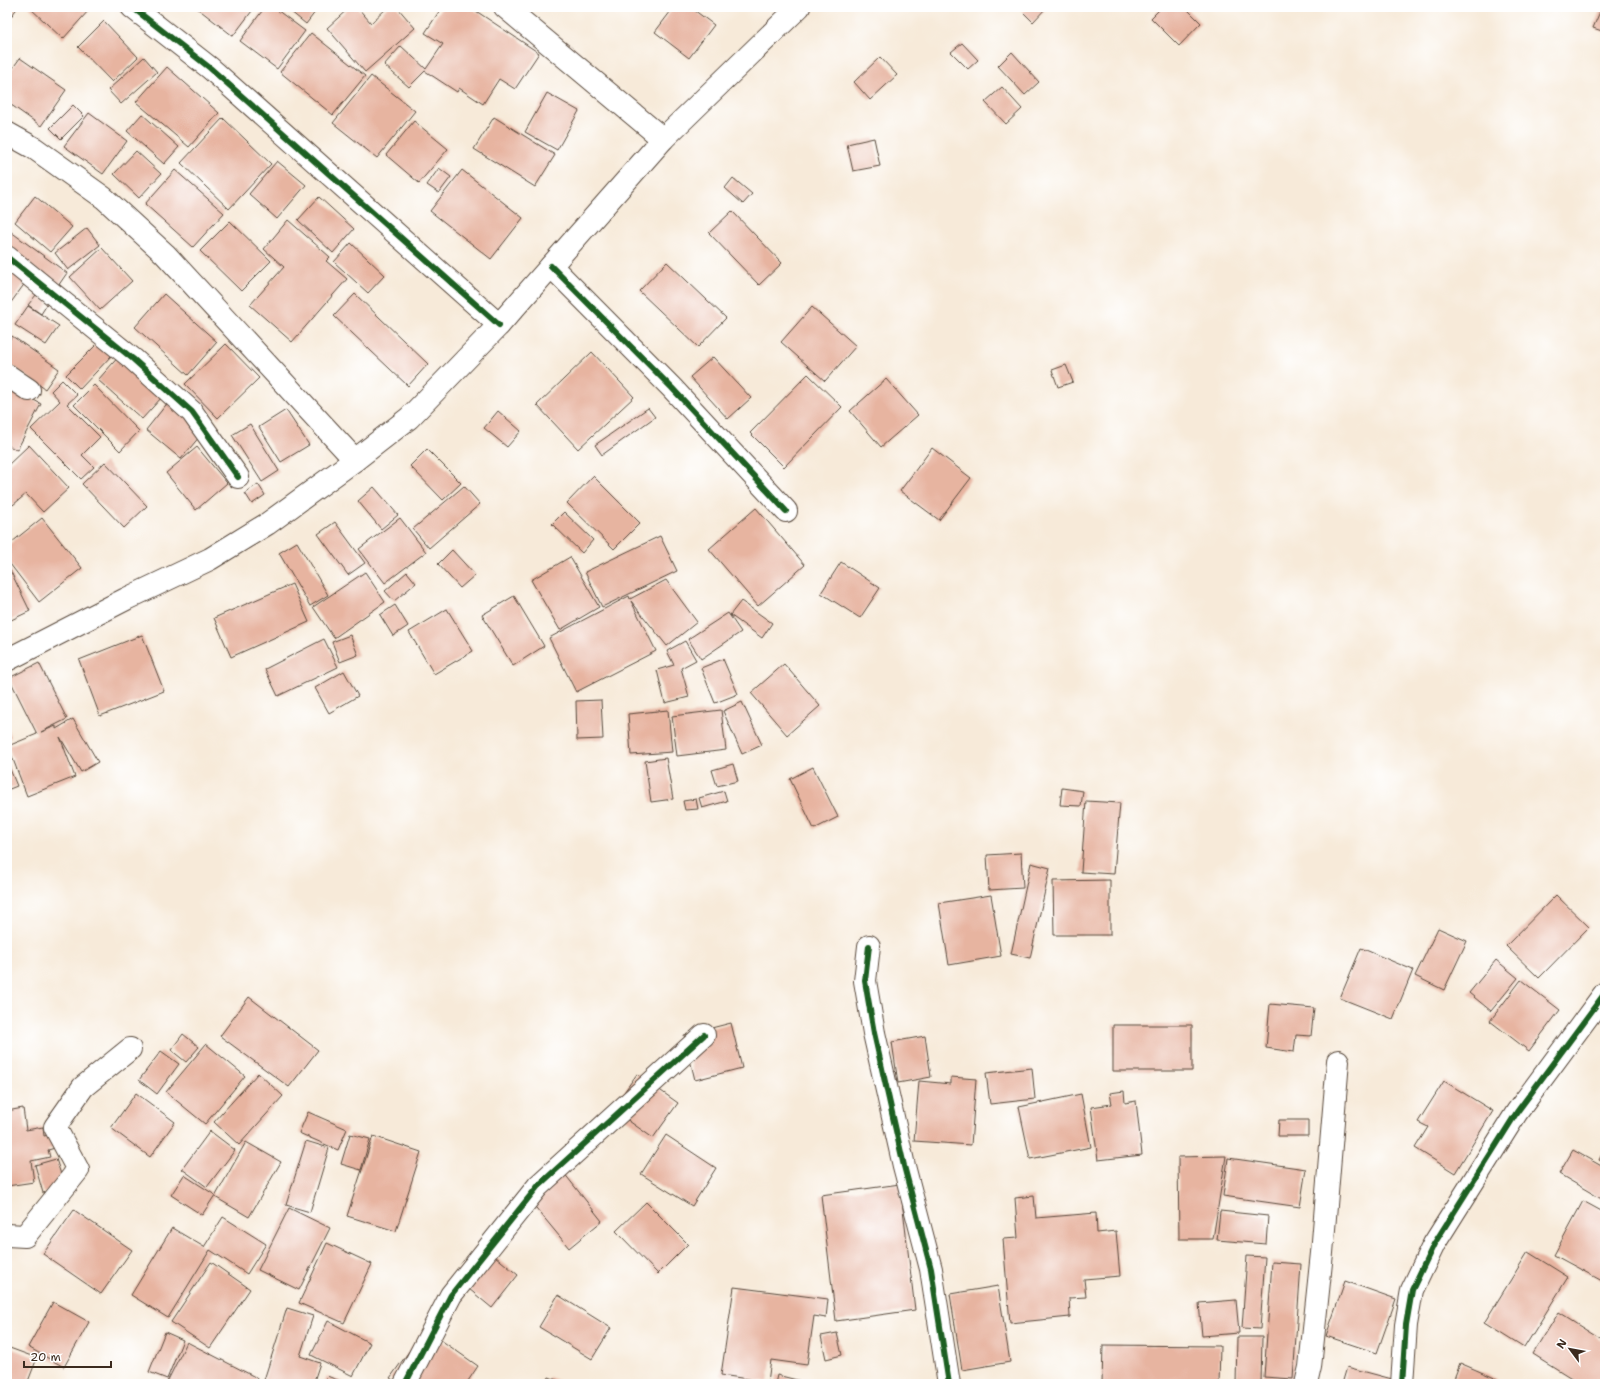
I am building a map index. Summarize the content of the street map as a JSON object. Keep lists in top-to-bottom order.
{
  "scale_bar": "20 m",
  "north": "top left"
}
